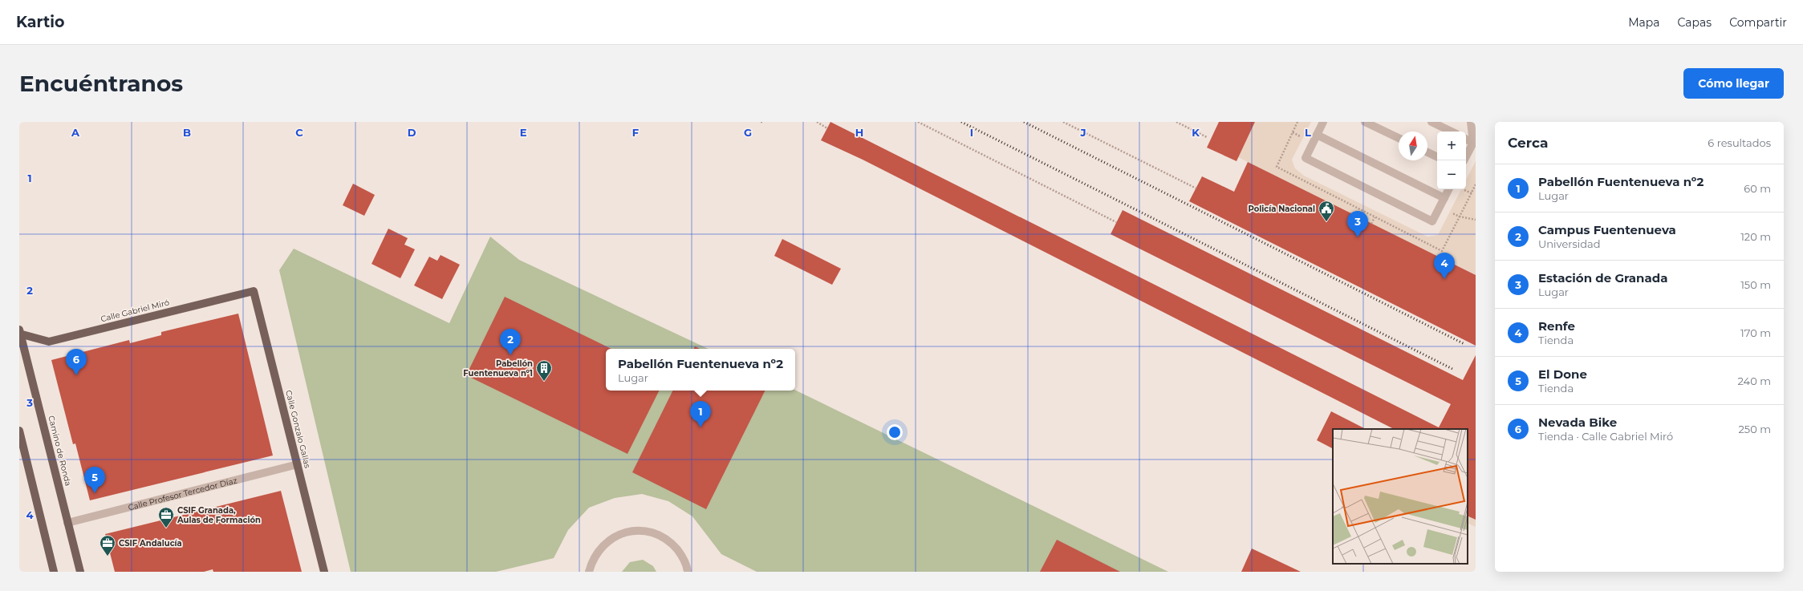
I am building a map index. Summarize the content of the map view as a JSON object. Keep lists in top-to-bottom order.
{
  "streets": {
    "main road": ["Calle Gabriel Miró", "Calle Gonzalo Gallas", "Camino de Ronda"],
    "street": ["Calle Profesor Tercedor Díaz"]
  },
  "crossings": [
    ["Calle Gabriel Miró", "Calle Gonzalo Gallas"],
    ["Calle Gabriel Miró", "Camino de Ronda"],
    ["Calle Gonzalo Gallas", "Calle Profesor Tercedor Díaz"],
    ["Camino de Ronda", "Calle Profesor Tercedor Díaz"]
  ],
  "places": {
    "public building": ["Policía Nacional"],
    "building": ["Pabellón Fuentenueva nº1"],
    "office": ["CSIF Granada, Aulas de Formación", "CSIF Andalucía"]
  },
  "north": "top",
  "page": {
    "header": "Kartio",
    "nav": ["Mapa", "Capas", "Compartir"],
    "buttons": "Cómo llegar",
    "title": "Encuéntranos",
    "heading": ["Cerca", "6 resultados"],
    "map_buttons": ["+", "−"],
    "list": [
      {
        "mark": "1",
        "name": "Pabellón Fuentenueva nº2",
        "note": "Lugar",
        "value": "60 m"
      },
      {
        "mark": "2",
        "name": "Campus Fuentenueva",
        "note": "Universidad",
        "value": "120 m"
      },
      {
        "mark": "3",
        "name": "Estación de Granada",
        "note": "Lugar",
        "value": "150 m"
      },
      {
        "mark": "4",
        "name": "Renfe",
        "note": "Tienda",
        "value": "170 m"
      },
      {
        "mark": "5",
        "name": "El Done",
        "note": "Tienda",
        "value": "240 m"
      },
      {
        "mark": "6",
        "name": "Nevada Bike",
        "note": "Tienda · Calle Gabriel Miró",
        "value": "250 m"
      }
    ],
    "pins": [
      "3",
      "4",
      "2",
      "6",
      "1",
      "5"
    ],
    "popup": ["Pabellón Fuentenueva nº2", "Lugar"]
  },
  "grid": {
    "columns": [
      "A",
      "B",
      "C",
      "D",
      "E",
      "F",
      "G",
      "H",
      "I",
      "J",
      "K",
      "L"
    ],
    "rows": [
      "1",
      "2",
      "3",
      "4"
    ]
  }
}
